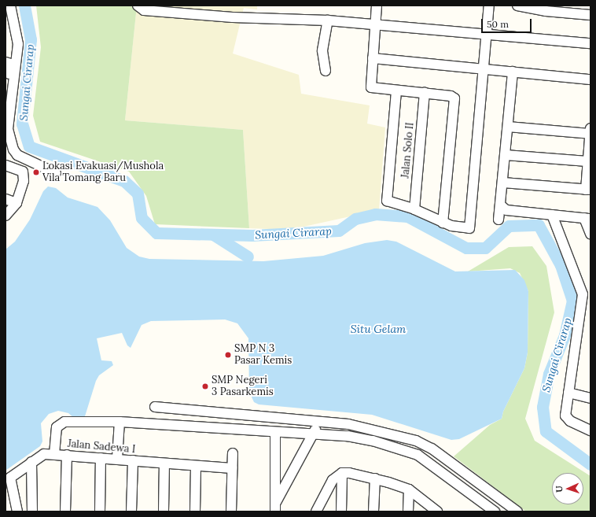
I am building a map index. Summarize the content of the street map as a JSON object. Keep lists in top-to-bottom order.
{
  "streets": {
    "street": ["Jalan Solo II", "Jalan Sadewa I"]
  },
  "water": ["Sungai Cirarap", "Situ Gelam"],
  "places": ["Lokasi Evakuasi/Mushola Vila Tomang Baru", "SMP N 3 Pasar Kemis", "SMP Negeri 3 Pasarkemis"],
  "scale_bar": "50 m",
  "north": "left"
}
